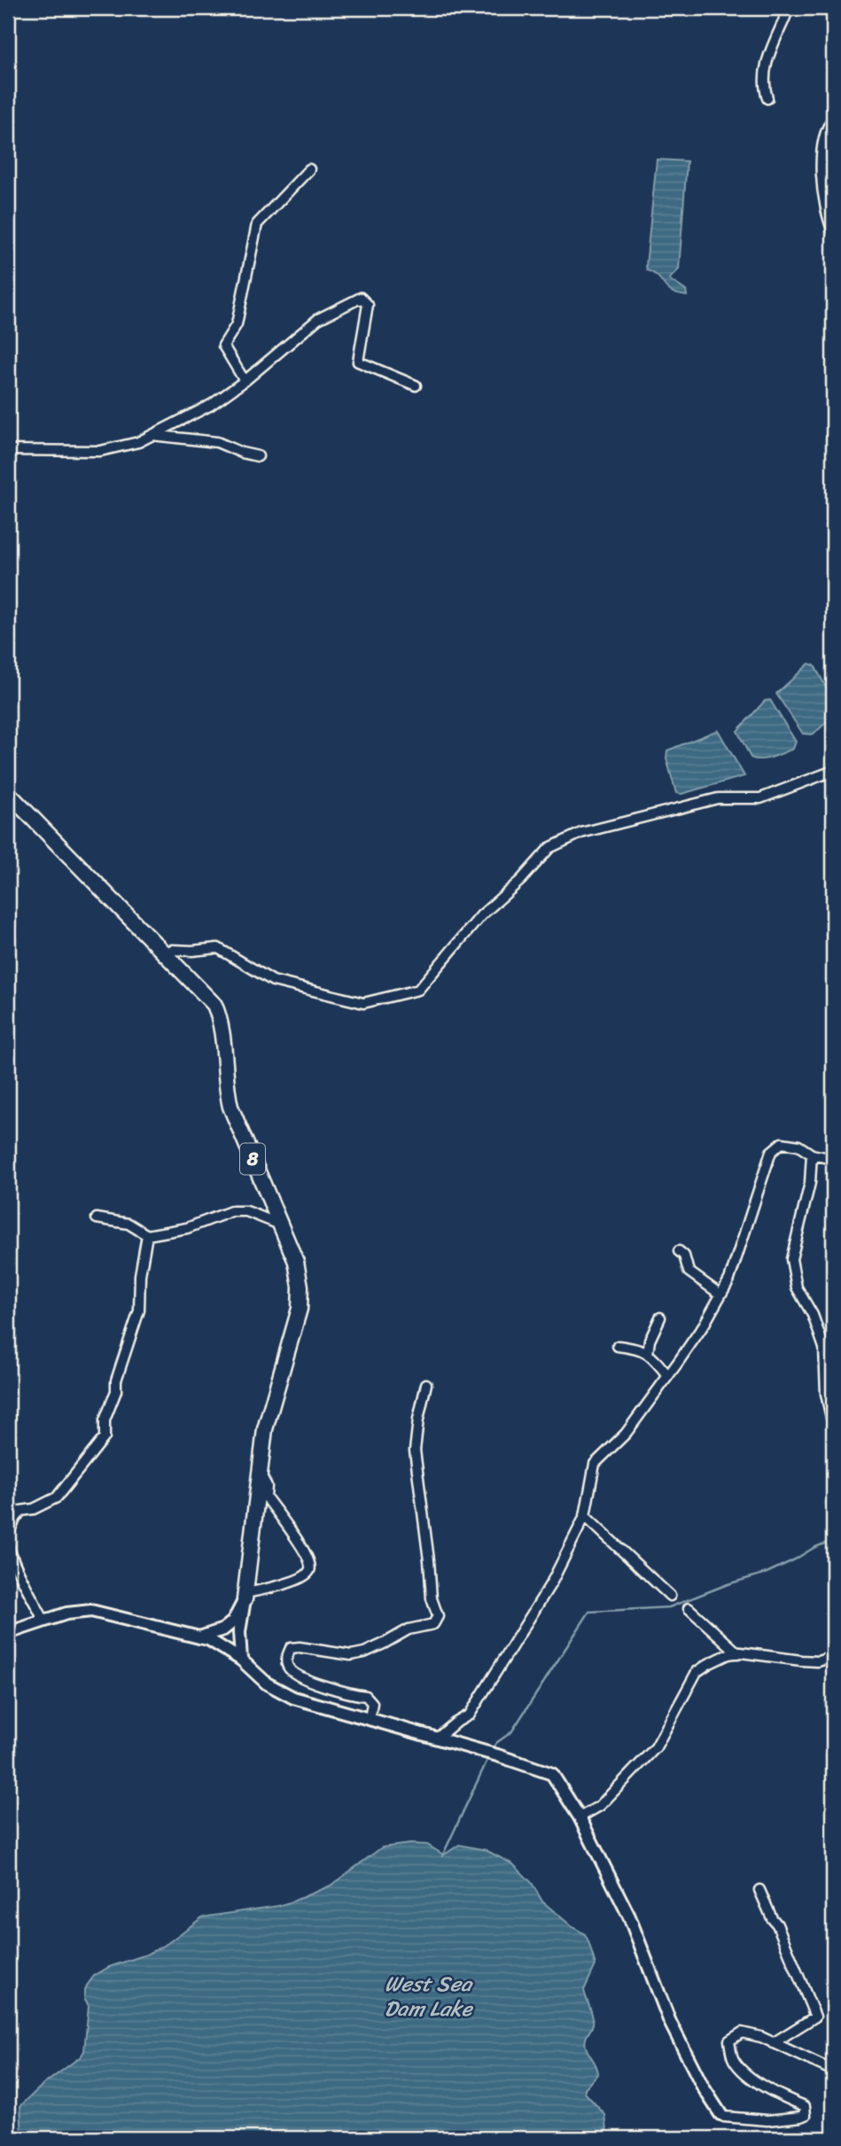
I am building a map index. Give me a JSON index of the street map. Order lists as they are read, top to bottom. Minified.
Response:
{"streets":{"main road":["8"]},"water":["West Sea Dam Lake"]}
